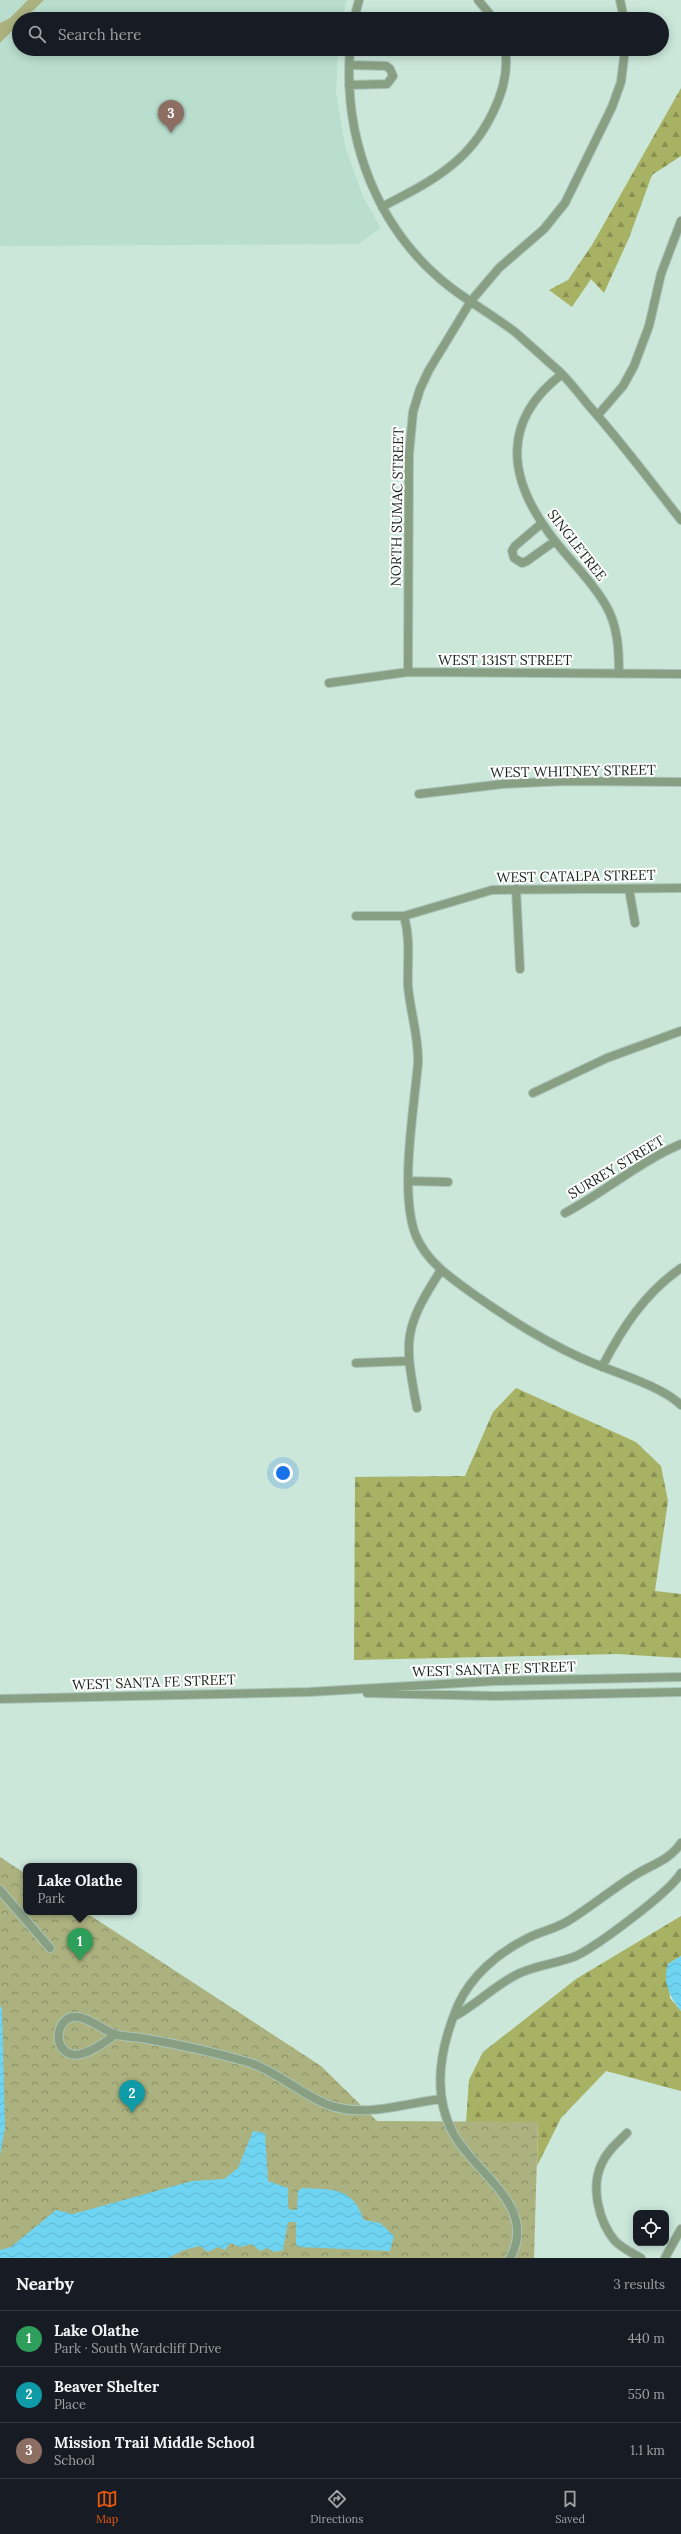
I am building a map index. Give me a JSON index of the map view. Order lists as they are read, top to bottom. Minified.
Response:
{"streets":{"street":["NORTH SUMAC STREET","SINGLETREE","WEST 131ST STREET","WEST WHITNEY STREET","WEST CATALPA STREET","SURREY STREET","WEST SANTA FE STREET"]},"crossings":[["NORTH SUMAC STREET","WEST 131ST STREET"],["SINGLETREE","WEST 131ST STREET"]],"page":{"search":"Search here","pins":["3","1","2"],"popup":["Lake Olathe","Park"],"heading":["Nearby","3 results"],"list":[{"mark":"1","name":"Lake Olathe","note":"Park · South Wardcliff Drive","value":"440 m"},{"mark":"2","name":"Beaver Shelter","note":"Place","value":"550 m"},{"mark":"3","name":"Mission Trail Middle School","note":"School","value":"1.1 km"}],"nav":["Map","Directions","Saved"]}}
